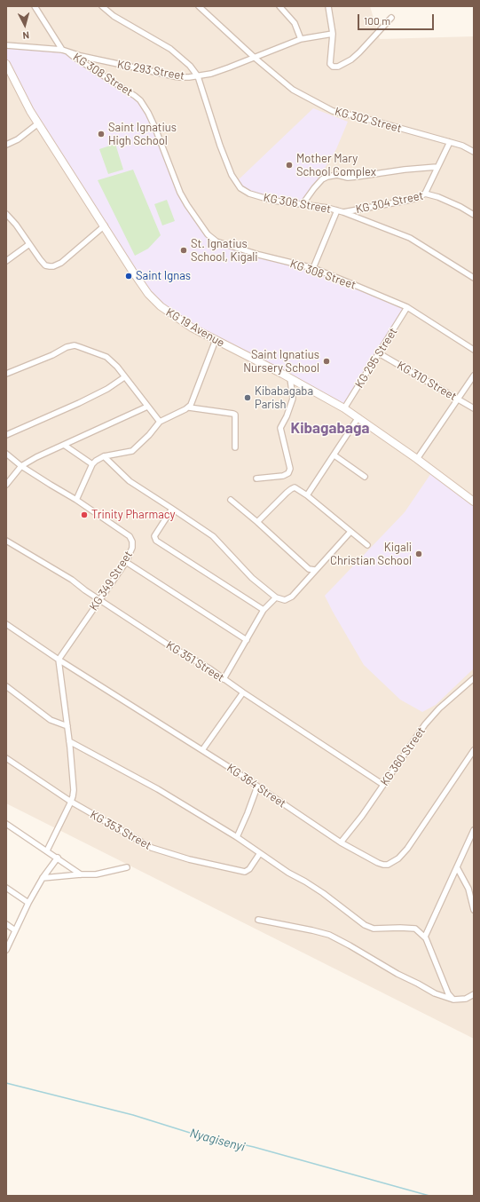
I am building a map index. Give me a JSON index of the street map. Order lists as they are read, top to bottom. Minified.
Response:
{"streets":{"main road":["KG 19 Avenue"],"street":["KG 293 Street","KG 308 Street","KG 302 Street","KG 304 Street","KG 306 Street","KG 295 Street","KG 310 Street","KG 349 Street","KG 351 Street","KG 360 Street","KG 364 Street","KG 353 Street"]},"crossings":[["KG 293 Street","KG 308 Street"],["KG 293 Street","KG 302 Street"],["KG 293 Street","KG 306 Street"],["KG 308 Street","KG 295 Street"],["KG 304 Street","KG 306 Street"],["KG 19 Avenue","KG 295 Street"],["KG 295 Street","KG 310 Street"],["KG 349 Street","KG 351 Street"],["KG 349 Street","KG 364 Street"],["KG 351 Street","KG 360 Street"],["KG 360 Street","KG 364 Street"]],"districts":["Kibagabaga"],"water":["Nyagisenyi"],"places":["Saint Ignatius High School","Mother Mary School Complex","St. Ignatius School, Kigali","Saint Ignas","Saint Ignatius Nursery School","Kibabagaba Parish","Trinity Pharmacy","Kigali Christian School"],"scale_bar":"100 m","north":"bottom"}
